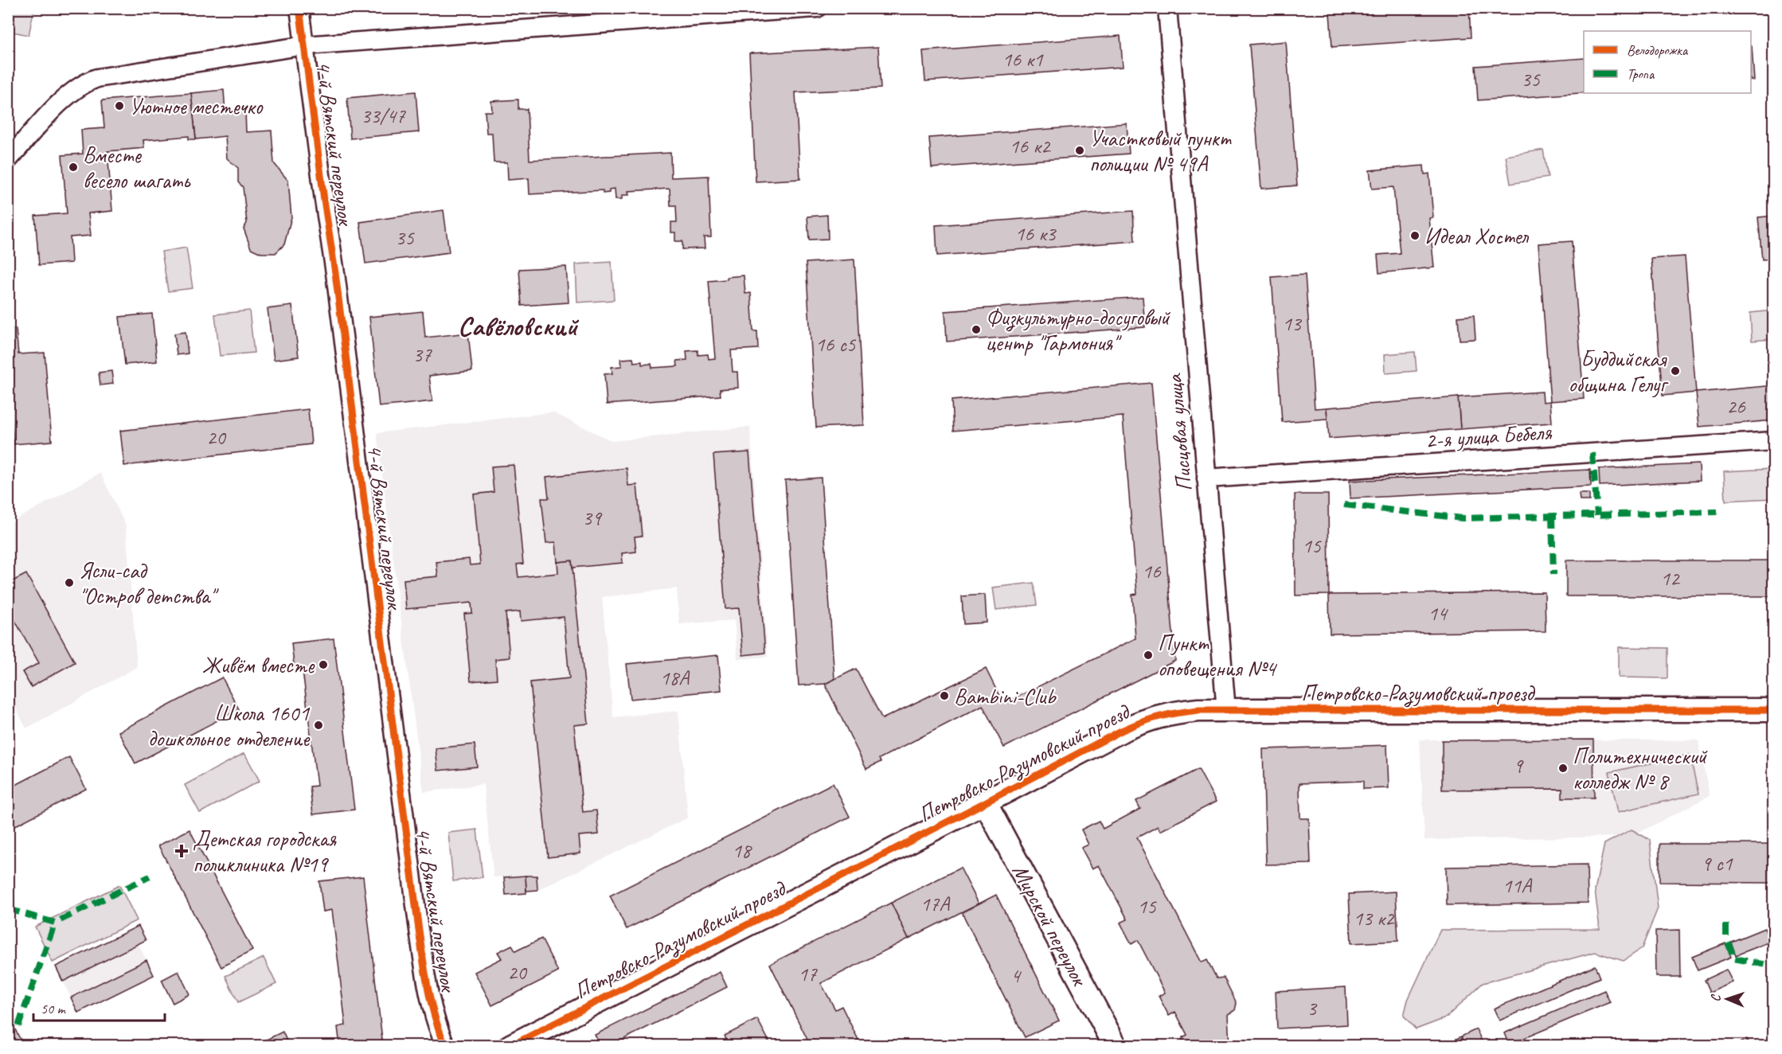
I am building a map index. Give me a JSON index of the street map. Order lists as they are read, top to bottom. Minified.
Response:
{"streets":{"street":["4-й Вятский переулок","Писцовая улица","2-я улица Бебеля","Петровско-Разумовский проезд","Мирской переулок"]},"crossings":[["Писцовая улица","2-я улица Бебеля"],["Писцовая улица","Петровско-Разумовский проезд"],["Петровско-Разумовский проезд","Мирской переулок"]],"districts":["Савёловский"],"places":{"other":["Уютное местечко","Участковый пункт полиции № 49А","Вместе весело шагать","Идеал Хостел","Физкультурно-досуговый центр \"Гармония\"","Буддийская община Гелуг","Ясли-сад \"Остров детства\"","Пункт оповещения №4","Живём вместе","Bambini-Club","Школа 1601 дошкольное отделение","Политехнический колледж № 8"],"health":["Детская городская поликлиника №19"]},"house_numbers":["16 к1","35","33/47","16 к2","16 к3","35","13","16 с5","37","26","20","39","15","16","12","14","18А","9","18","9 с1","11А","17А","15","13 к2","20","17","4","3"],"legend":["Велодорожка","Тропа"],"scale_bar":"50 m","north":"left"}
